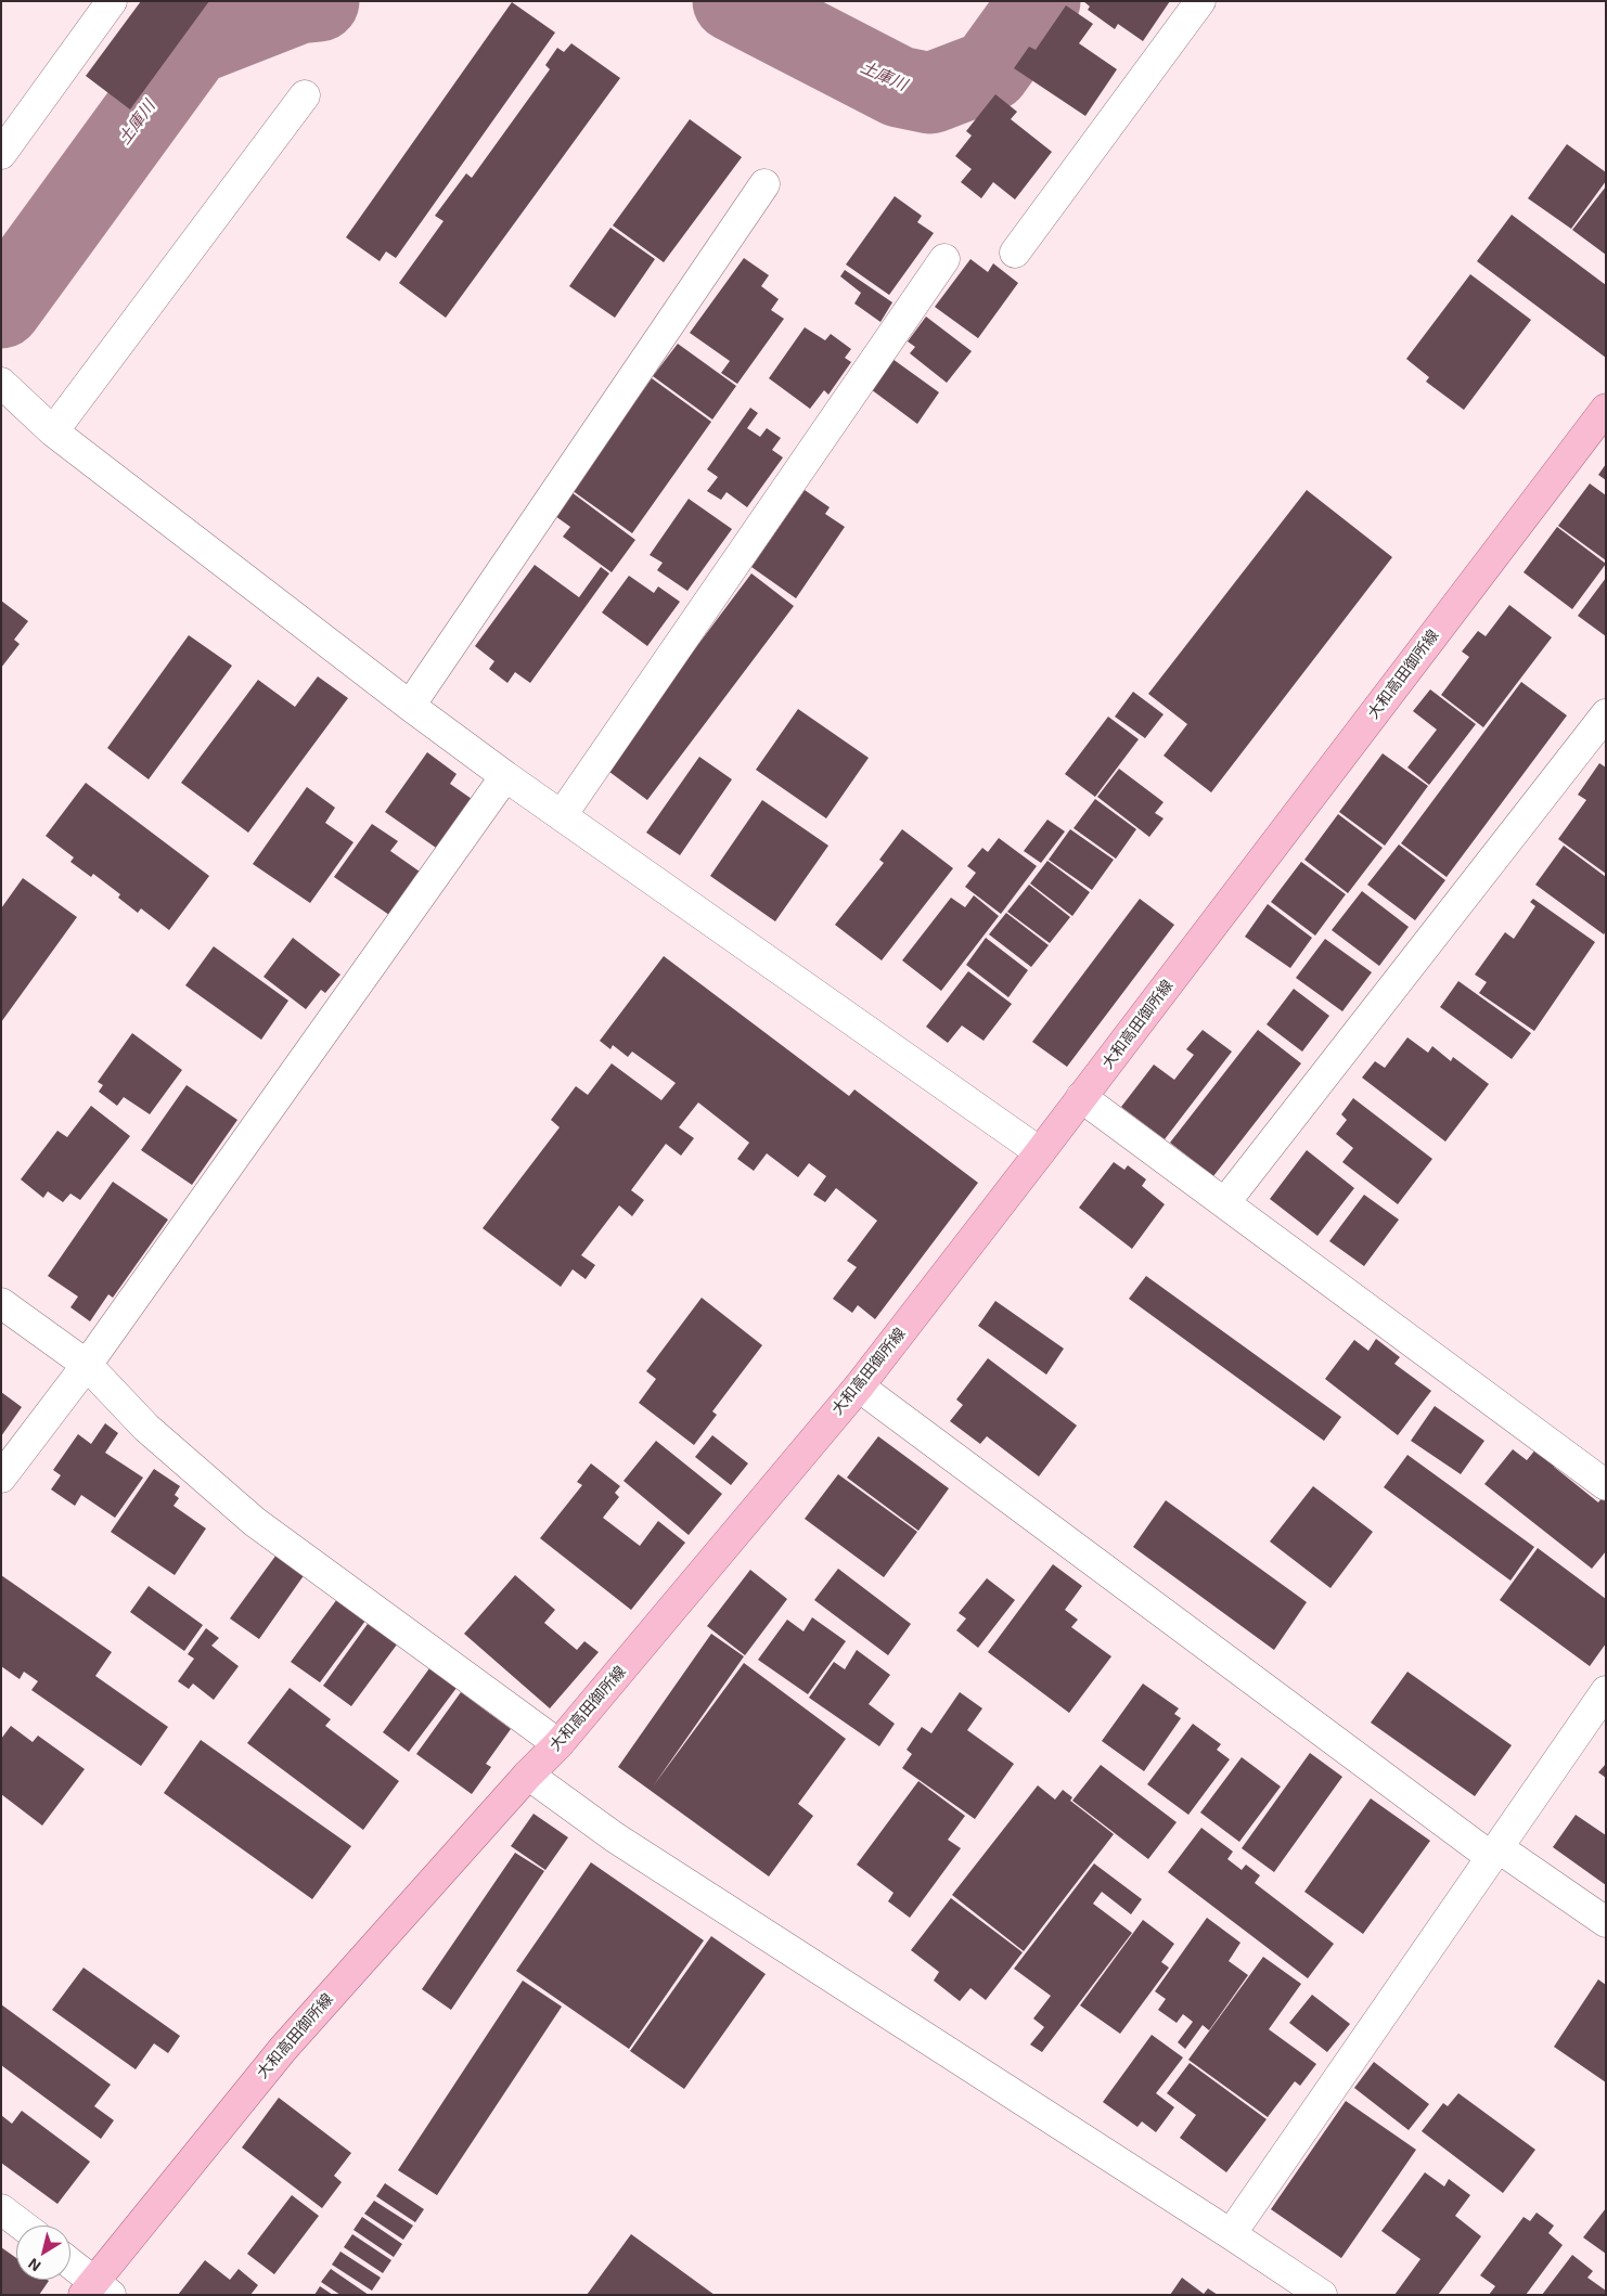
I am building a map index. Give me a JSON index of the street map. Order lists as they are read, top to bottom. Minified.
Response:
{"streets":{"main road":["大和高田御所線"]},"water":["土庫川"],"north":"bottom left"}
